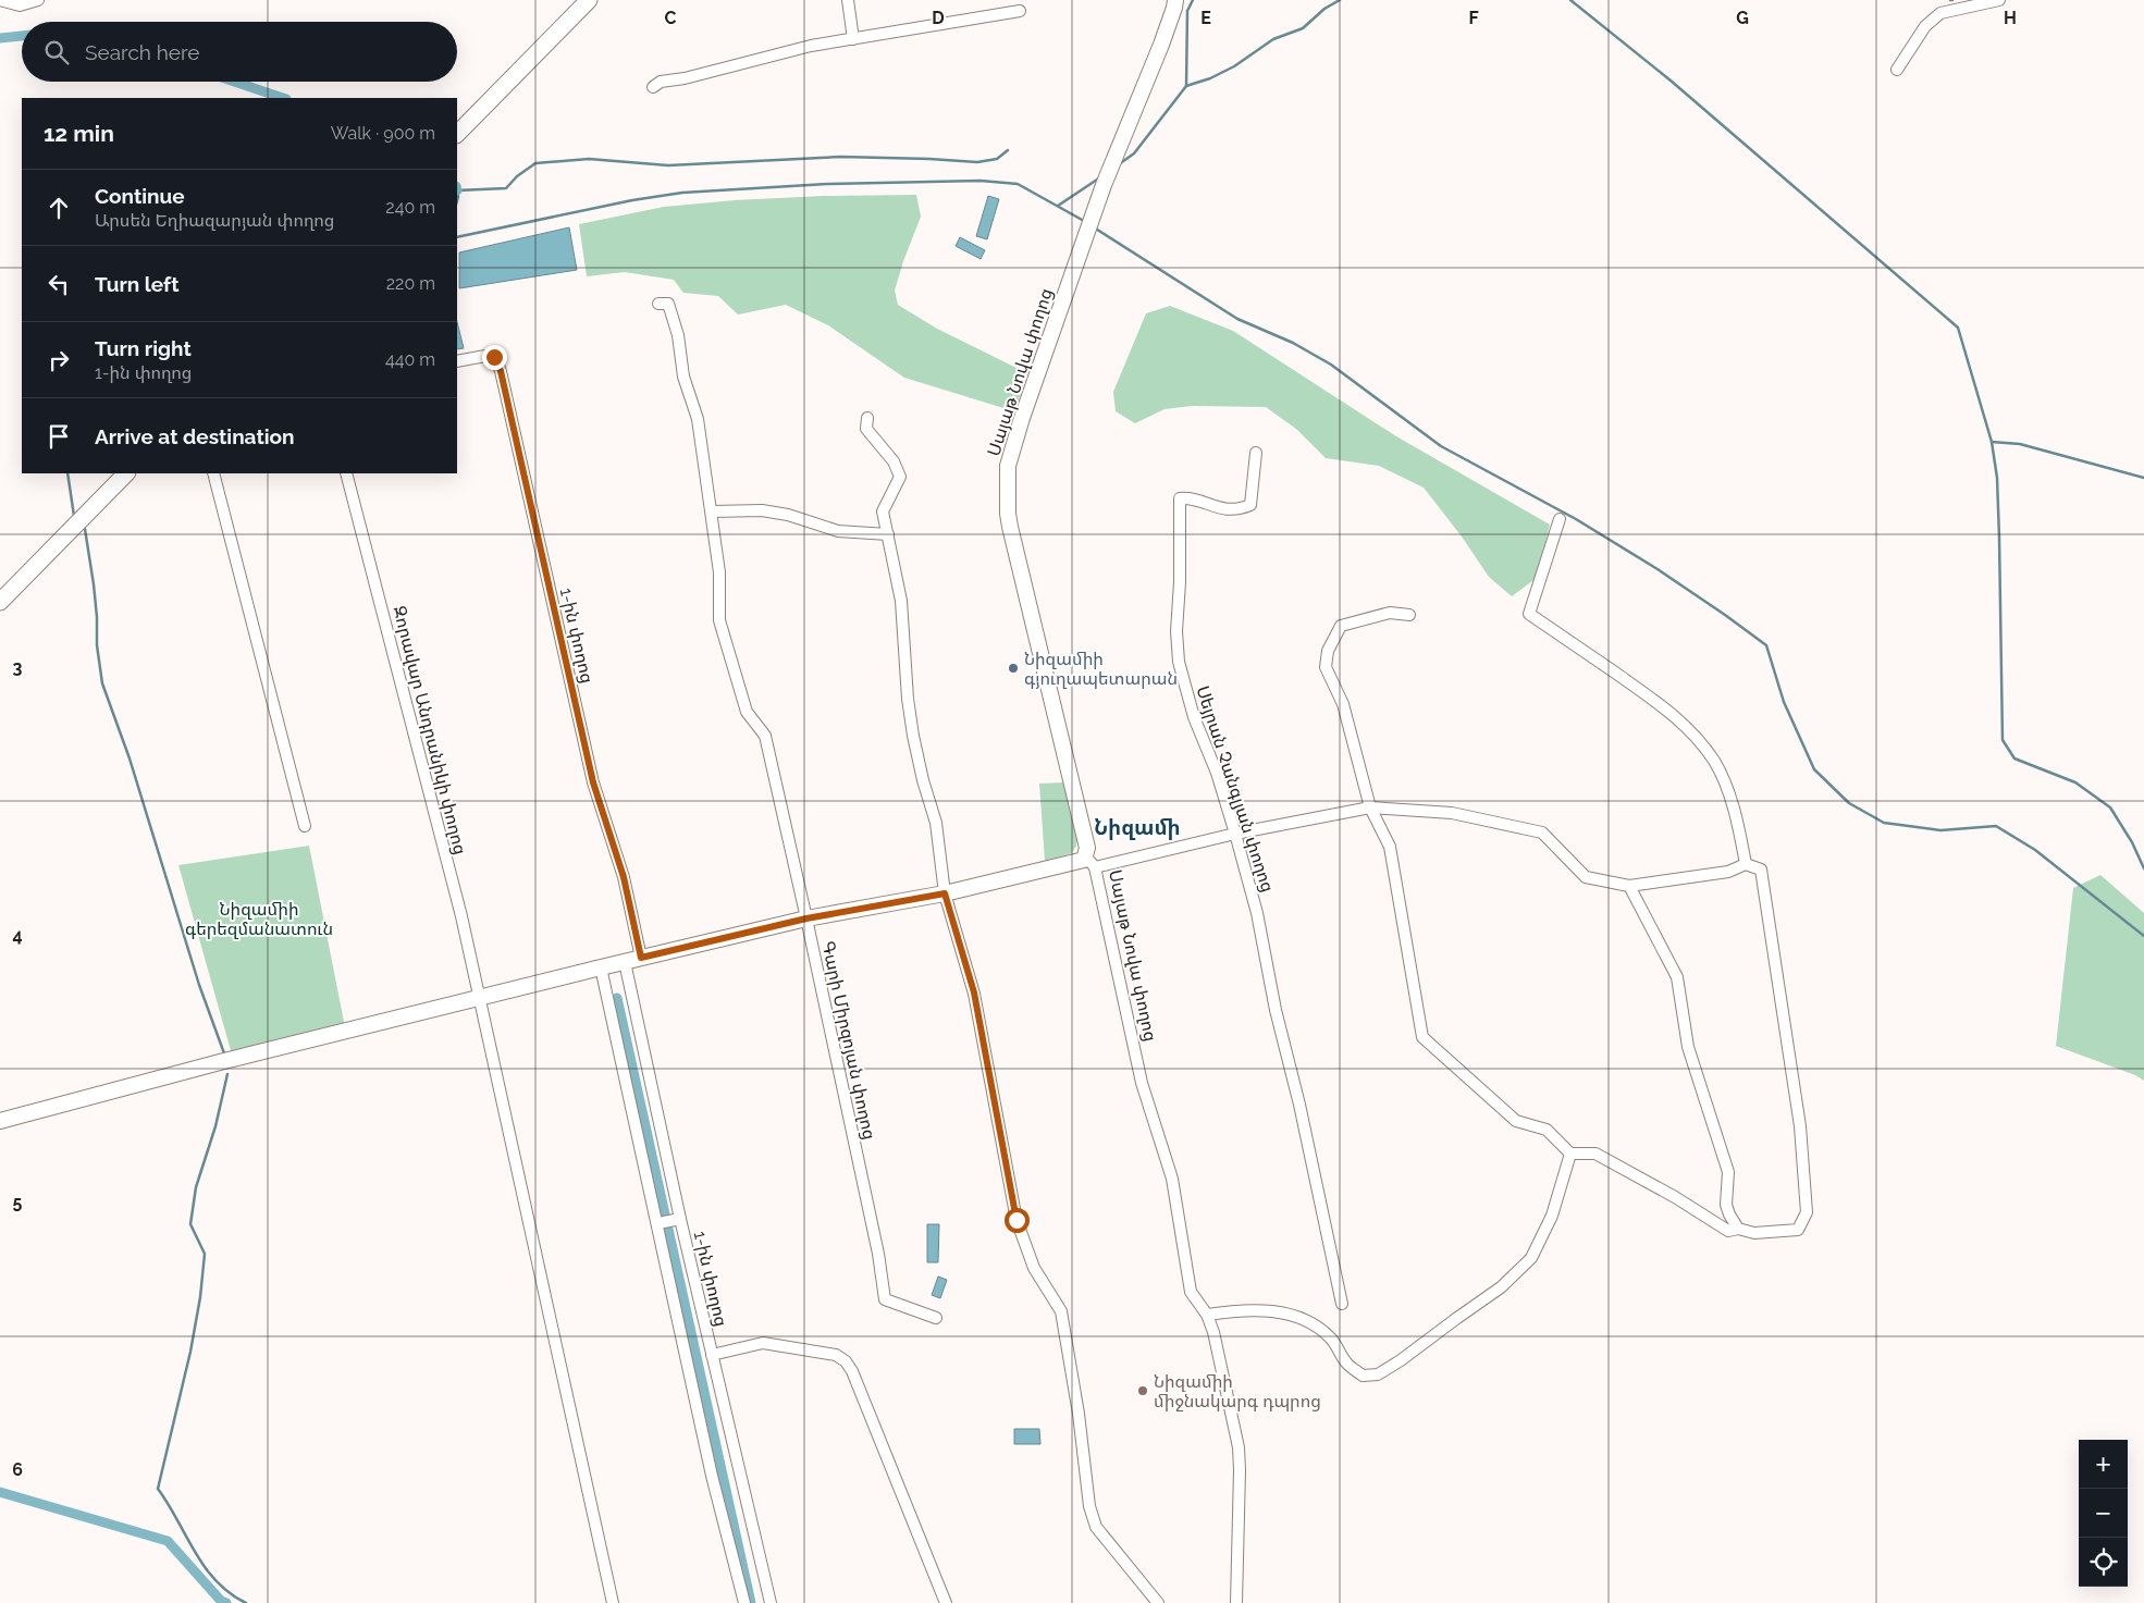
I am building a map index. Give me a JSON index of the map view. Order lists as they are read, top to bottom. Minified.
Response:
{"streets":{"main road":["Սայաթ Նովա փողոց"],"street":["1-ին փողոց","Զորավար Անդրանիկի փողոց","Սեյրան Չանգլյան փողոց","Գարի Միրզոյան փողոց"]},"districts":["Նիզամի"],"parks":["Նիզամիի գերեզմանատուն"],"places":["Նիզամիի գյուղապետարան","Նիզամիի միջնակարգ դպրոց"],"page":{"search":"Search here","heading":["12 min","Walk · 900 m"],"list":[["Continue","Արսեն Եղիազարյան փողոց","240 m"],["Turn left","220 m"],["Turn right","1-ին փողոց","440 m"],"Arrive at destination"],"map_buttons":["+","−"]},"grid":{"columns":["C","D","E","F","G","H"],"rows":["3","4","5","6"]}}
